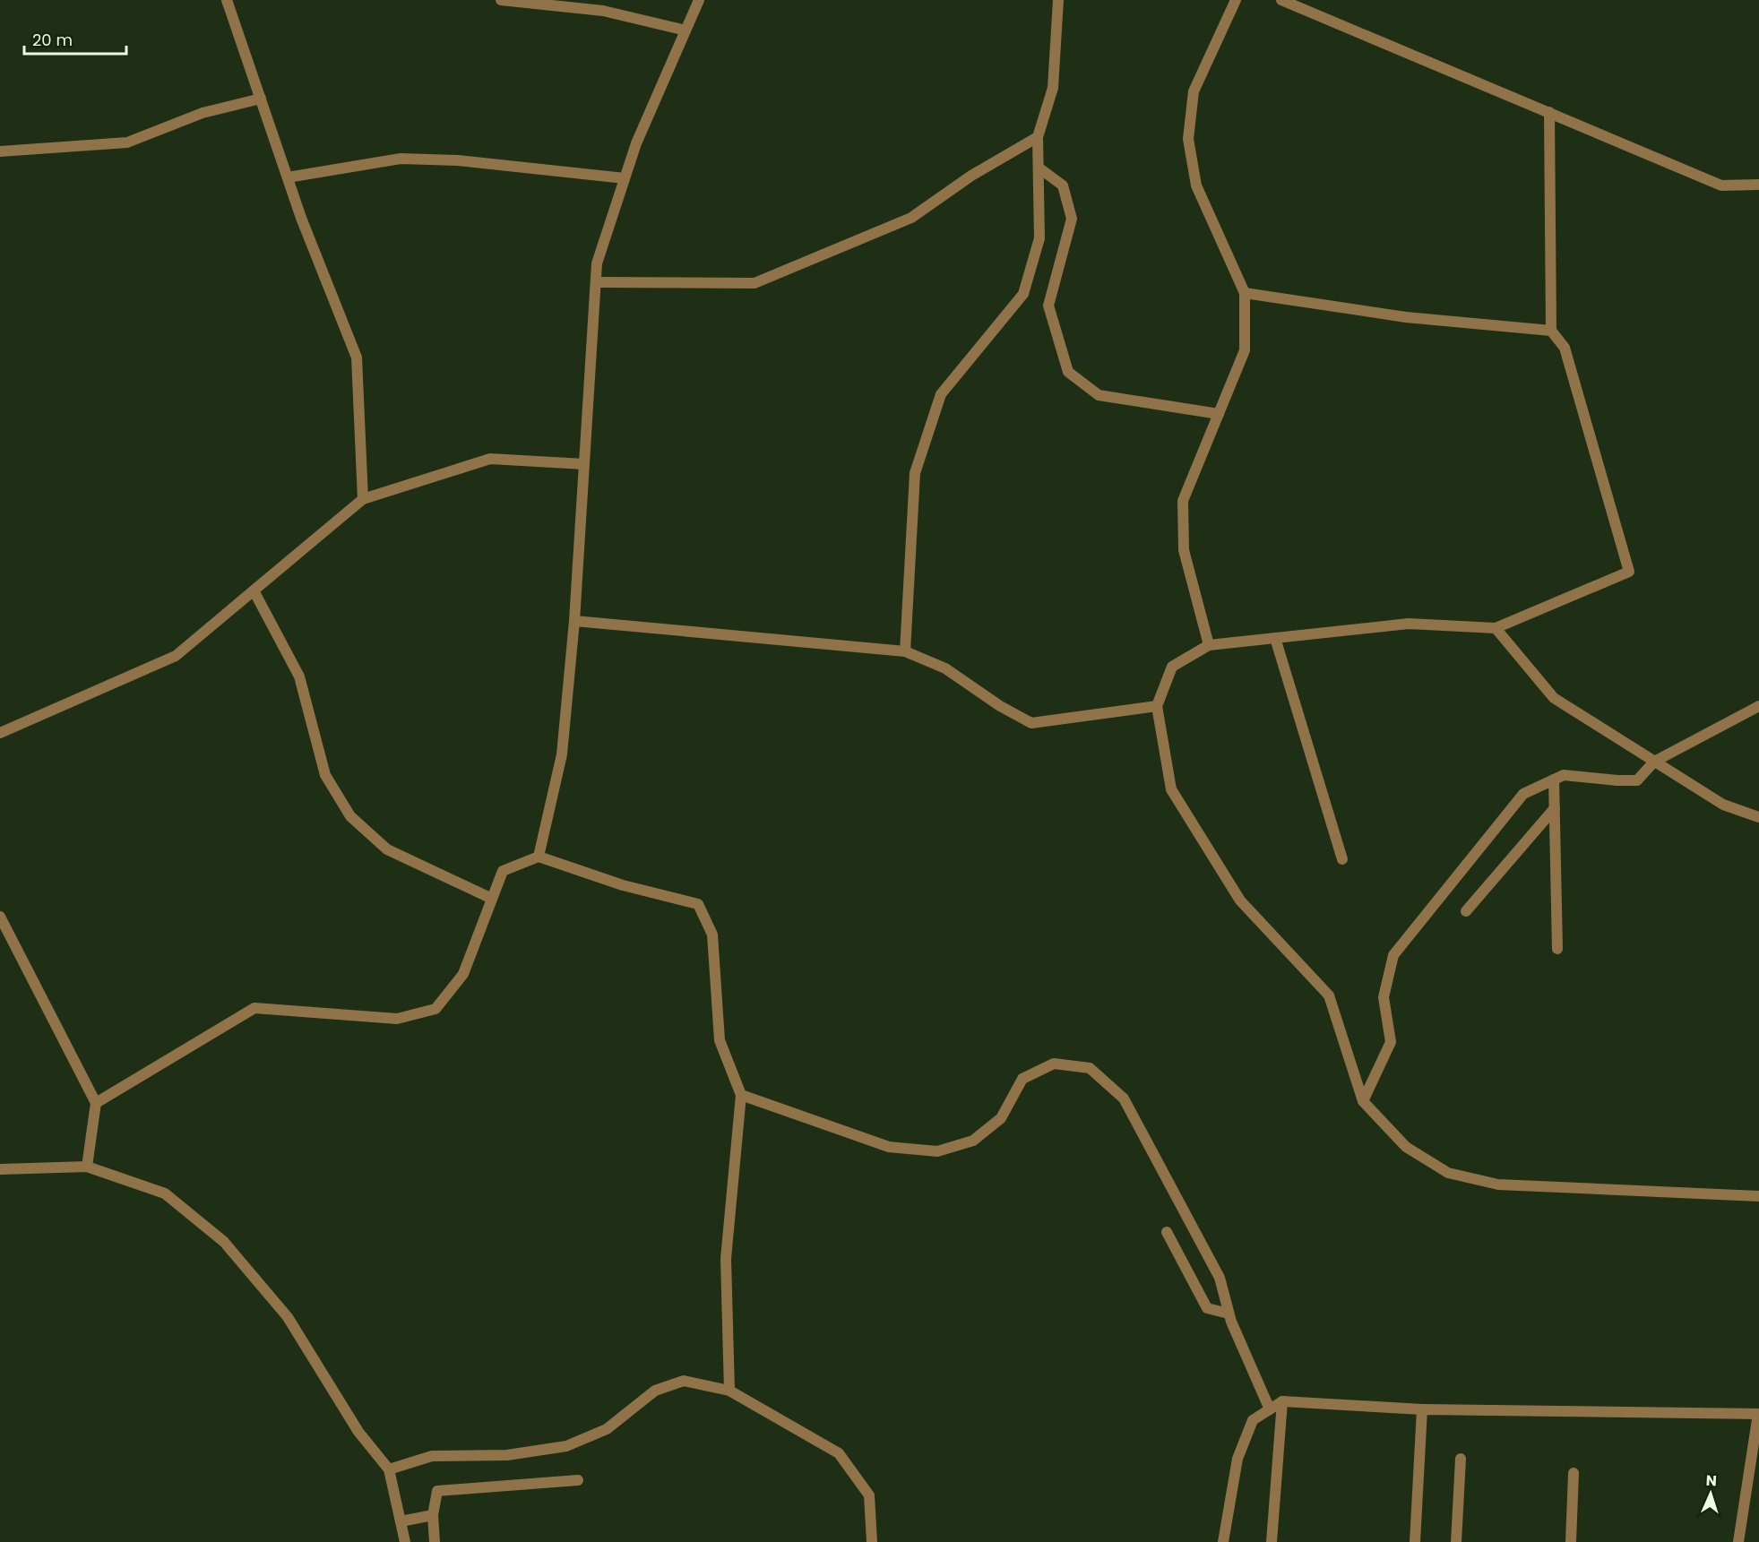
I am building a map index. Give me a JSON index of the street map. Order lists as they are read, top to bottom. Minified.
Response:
{"scale_bar":"20 m","north":"top"}
